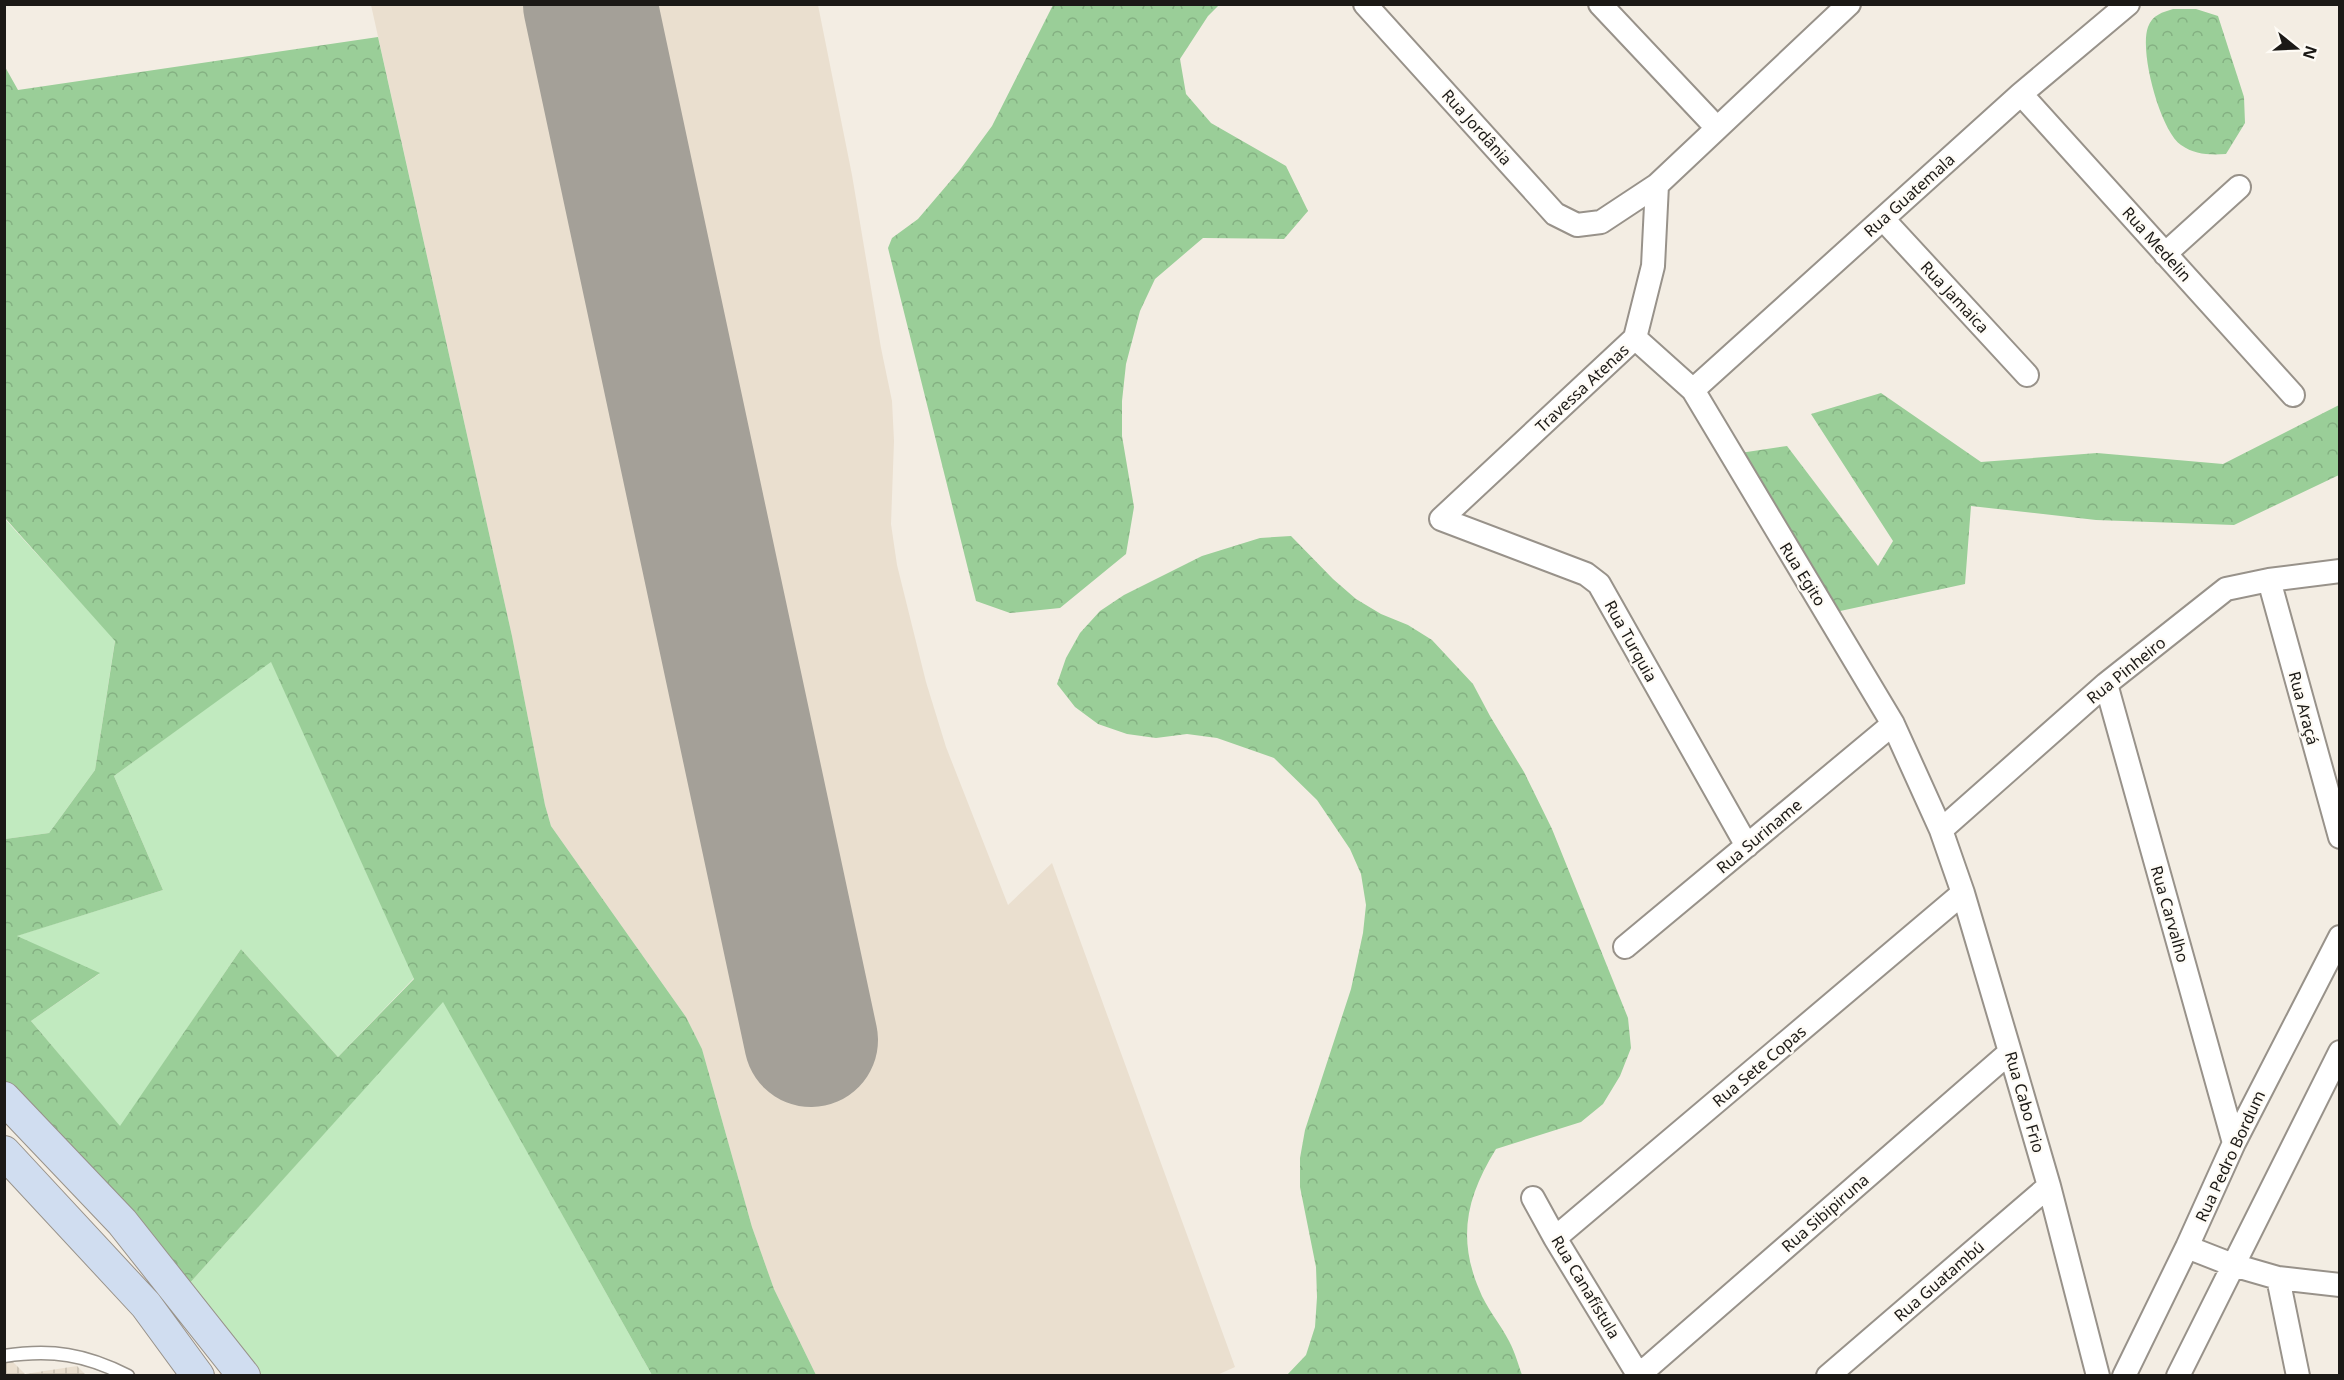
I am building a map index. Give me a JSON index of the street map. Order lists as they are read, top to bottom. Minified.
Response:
{"streets":{"street":["Rua Jordânia","Rua Guatemala","Rua Medelin","Rua Jamaica","Travessa Atenas","Rua Egito","Rua Turquia","Rua Pinheiro","Rua Araçá","Rua Suriname","Rua Carvalho","Rua Sete Copas","Rua Cabo Frio","Rua Pedro Bordum","Rua Sibipiruna","Rua Guatambú","Rua Canafístula"]},"crossings":[["Rua Jordânia","Travessa Atenas"],["Rua Guatemala","Rua Medelin"],["Rua Guatemala","Rua Jamaica"],["Rua Guatemala","Rua Egito"],["Travessa Atenas","Rua Egito"],["Travessa Atenas","Rua Turquia"],["Rua Egito","Rua Pinheiro"],["Rua Egito","Rua Suriname"],["Rua Egito","Rua Cabo Frio"],["Rua Turquia","Rua Suriname"],["Rua Pinheiro","Rua Araçá"],["Rua Pinheiro","Rua Carvalho"],["Rua Pinheiro","Rua Cabo Frio"],["Rua Carvalho","Rua Pedro Bordum"],["Rua Sete Copas","Rua Cabo Frio"],["Rua Sete Copas","Rua Canafístula"],["Rua Cabo Frio","Rua Sibipiruna"],["Rua Cabo Frio","Rua Guatambú"],["Rua Sibipiruna","Rua Canafístula"]],"north":"right"}
